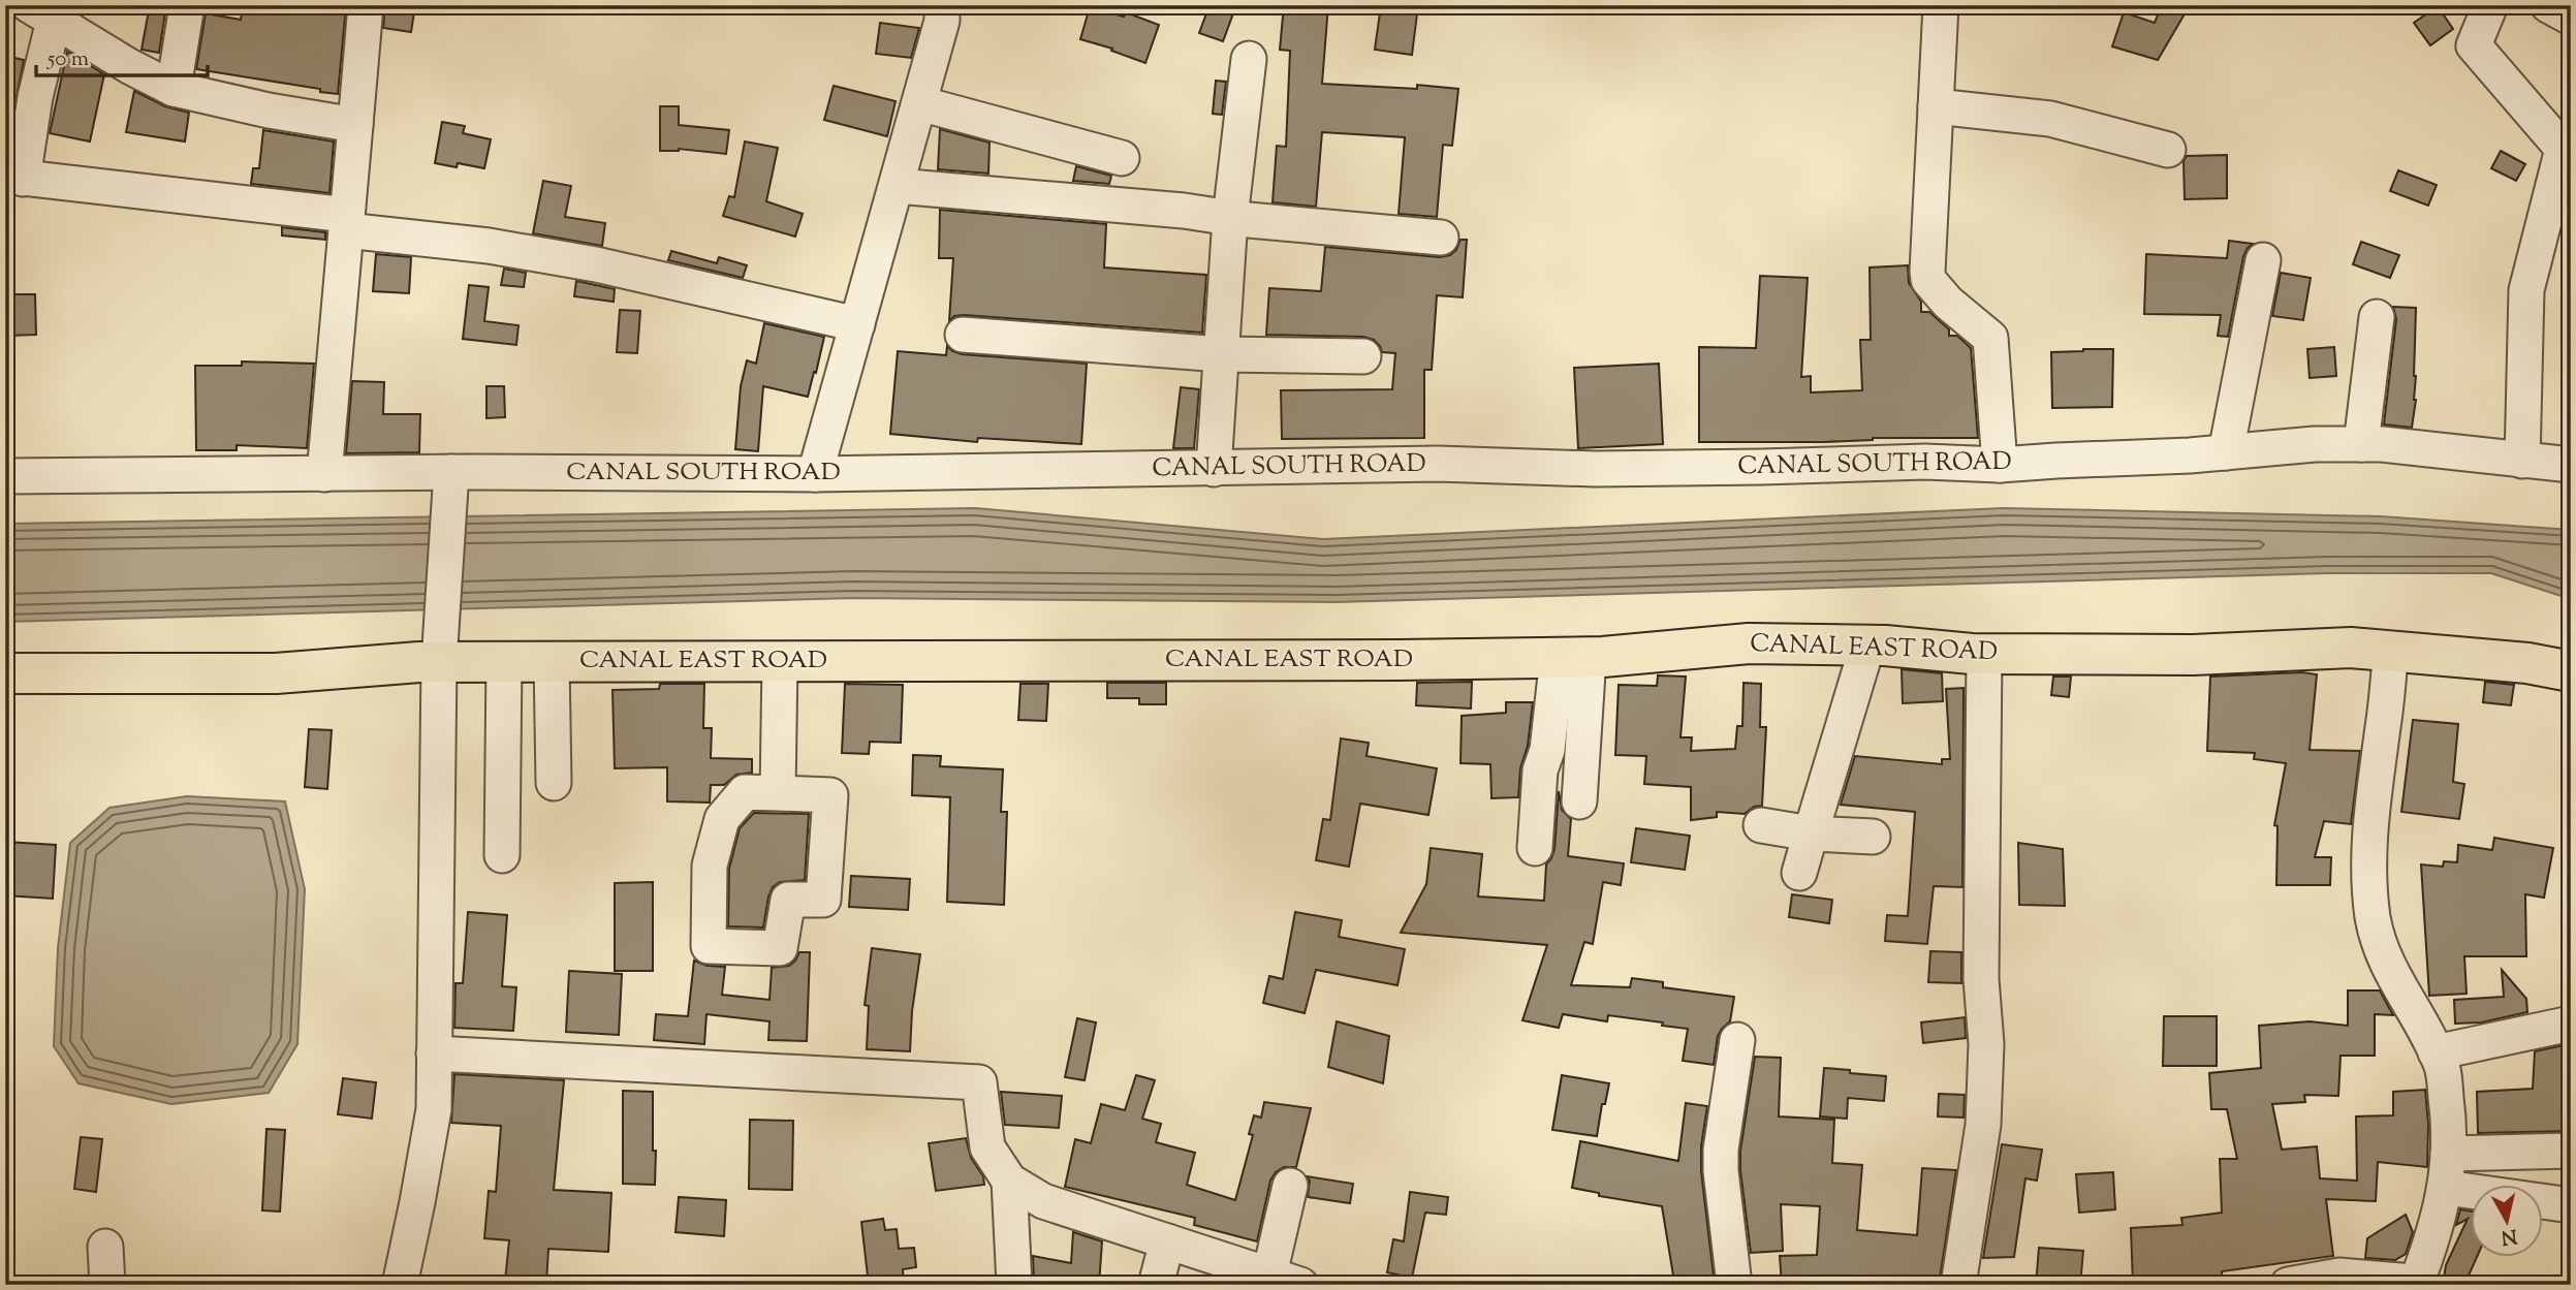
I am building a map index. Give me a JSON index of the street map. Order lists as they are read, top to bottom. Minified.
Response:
{"streets":{"main road":["CANAL EAST ROAD"],"street":["CANAL SOUTH ROAD"]},"scale_bar":"50 m","north":"bottom"}
